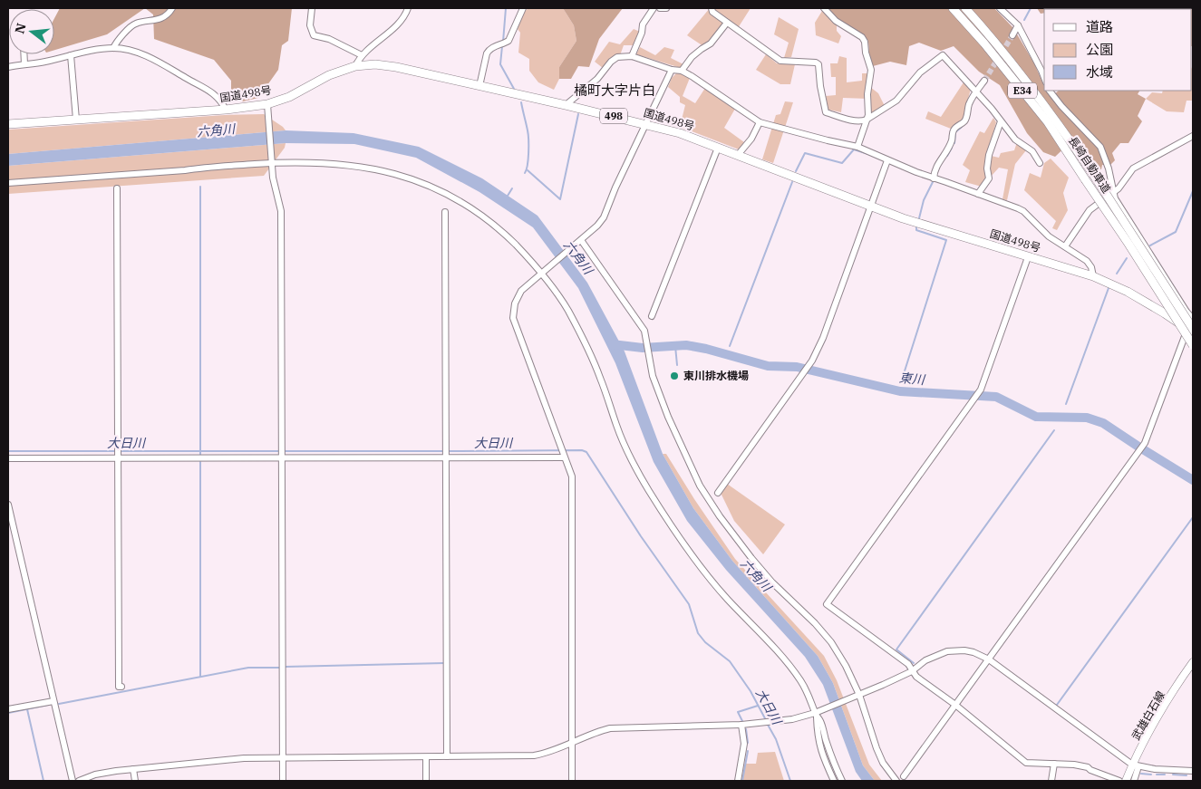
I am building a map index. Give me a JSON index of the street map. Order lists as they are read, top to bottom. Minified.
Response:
{"streets":{"highway":["E34","国道498号","498","長崎自動車道"],"main road":["武雄白石線"]},"crossings":[["国道498号","長崎自動車道"]],"districts":["橘町大字片白"],"water":["六角川","東川","大日川"],"places":["東川排水機場"],"legend":["道路","公園","水域"],"north":"left"}
